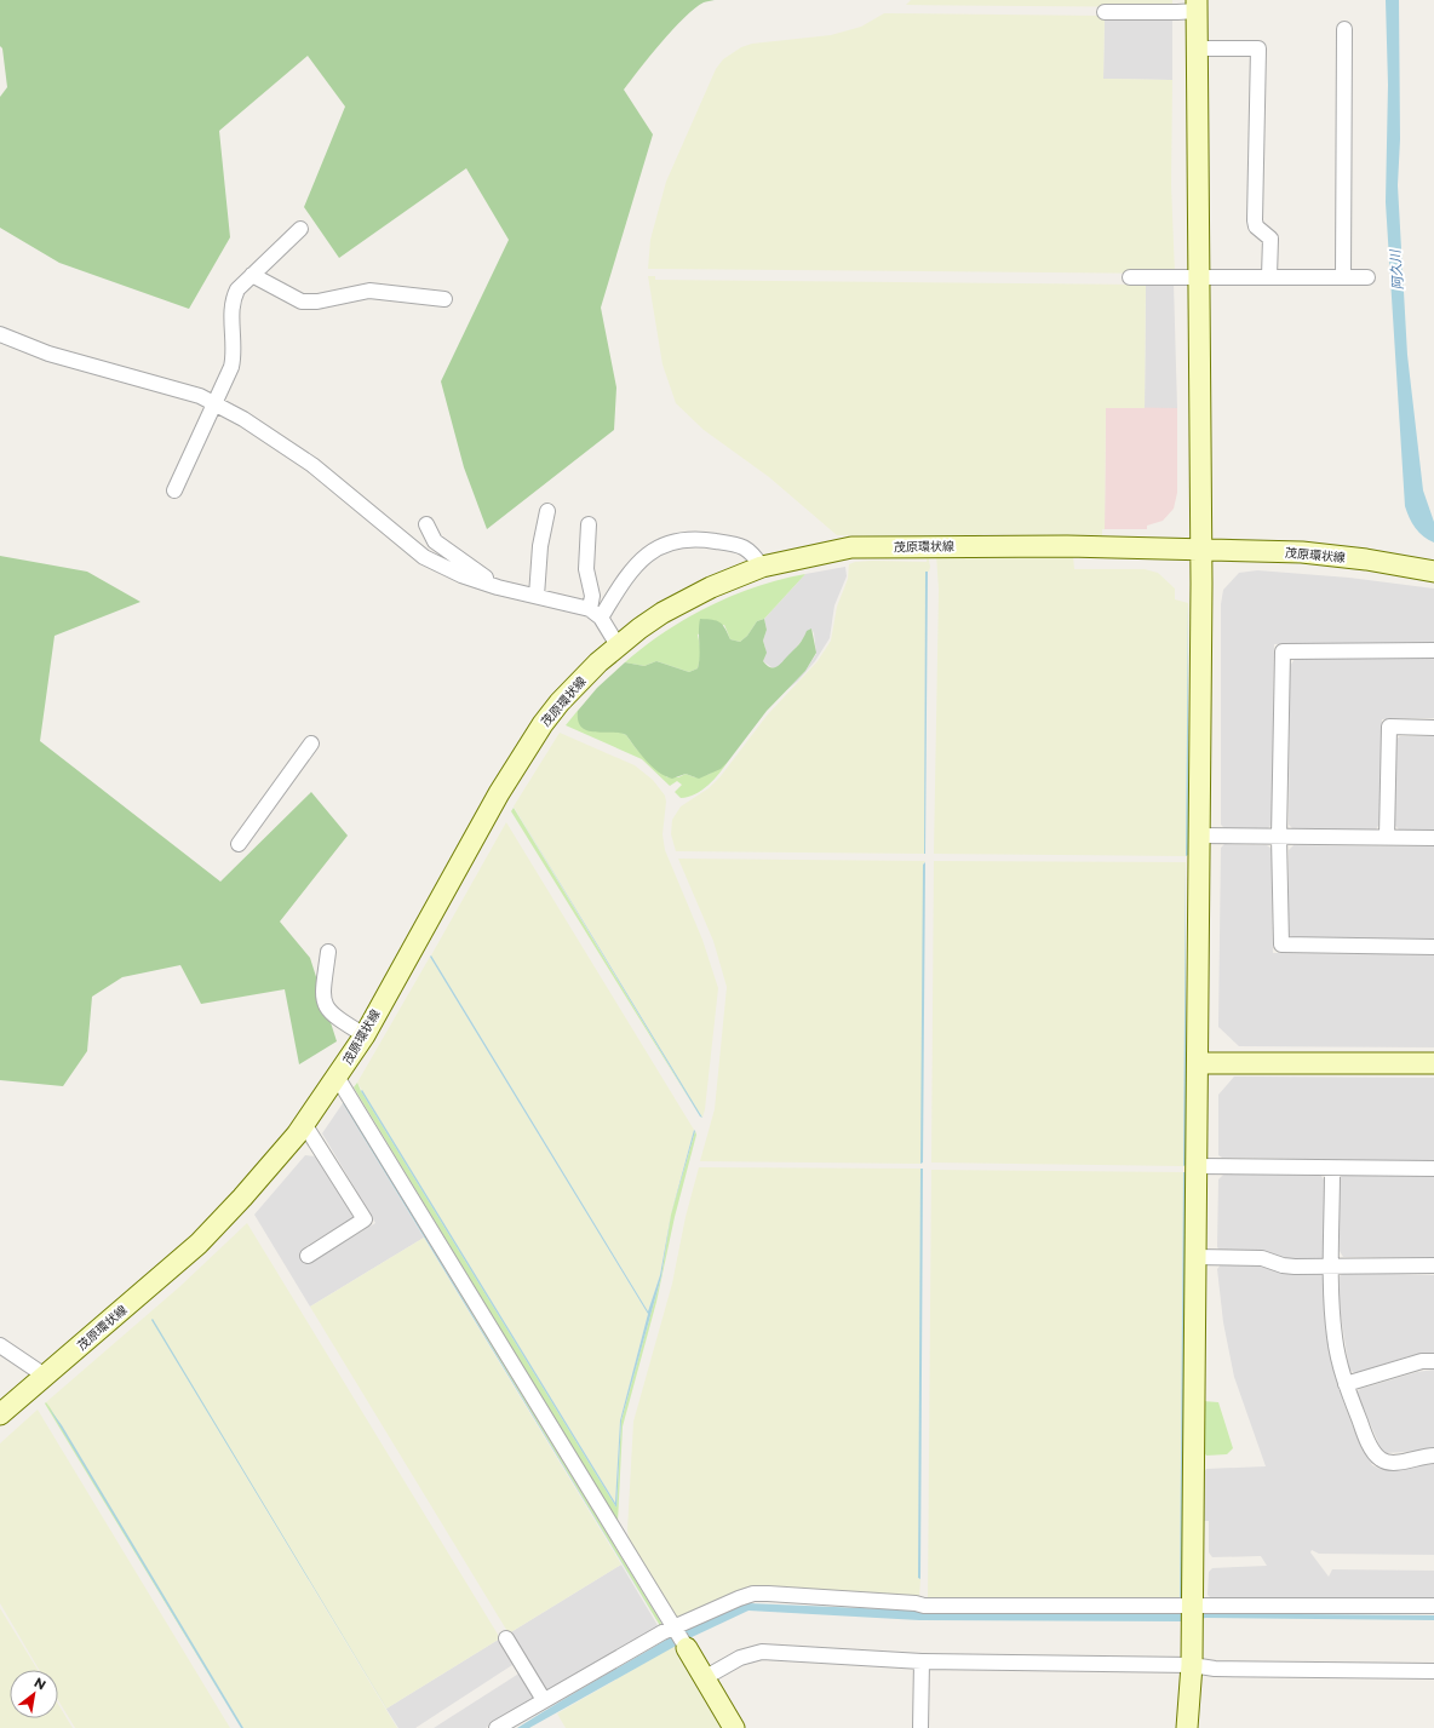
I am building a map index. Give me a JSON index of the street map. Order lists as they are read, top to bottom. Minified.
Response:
{"streets":{"street":["茂原環状線"]},"water":["阿久川"],"north":"top right"}
